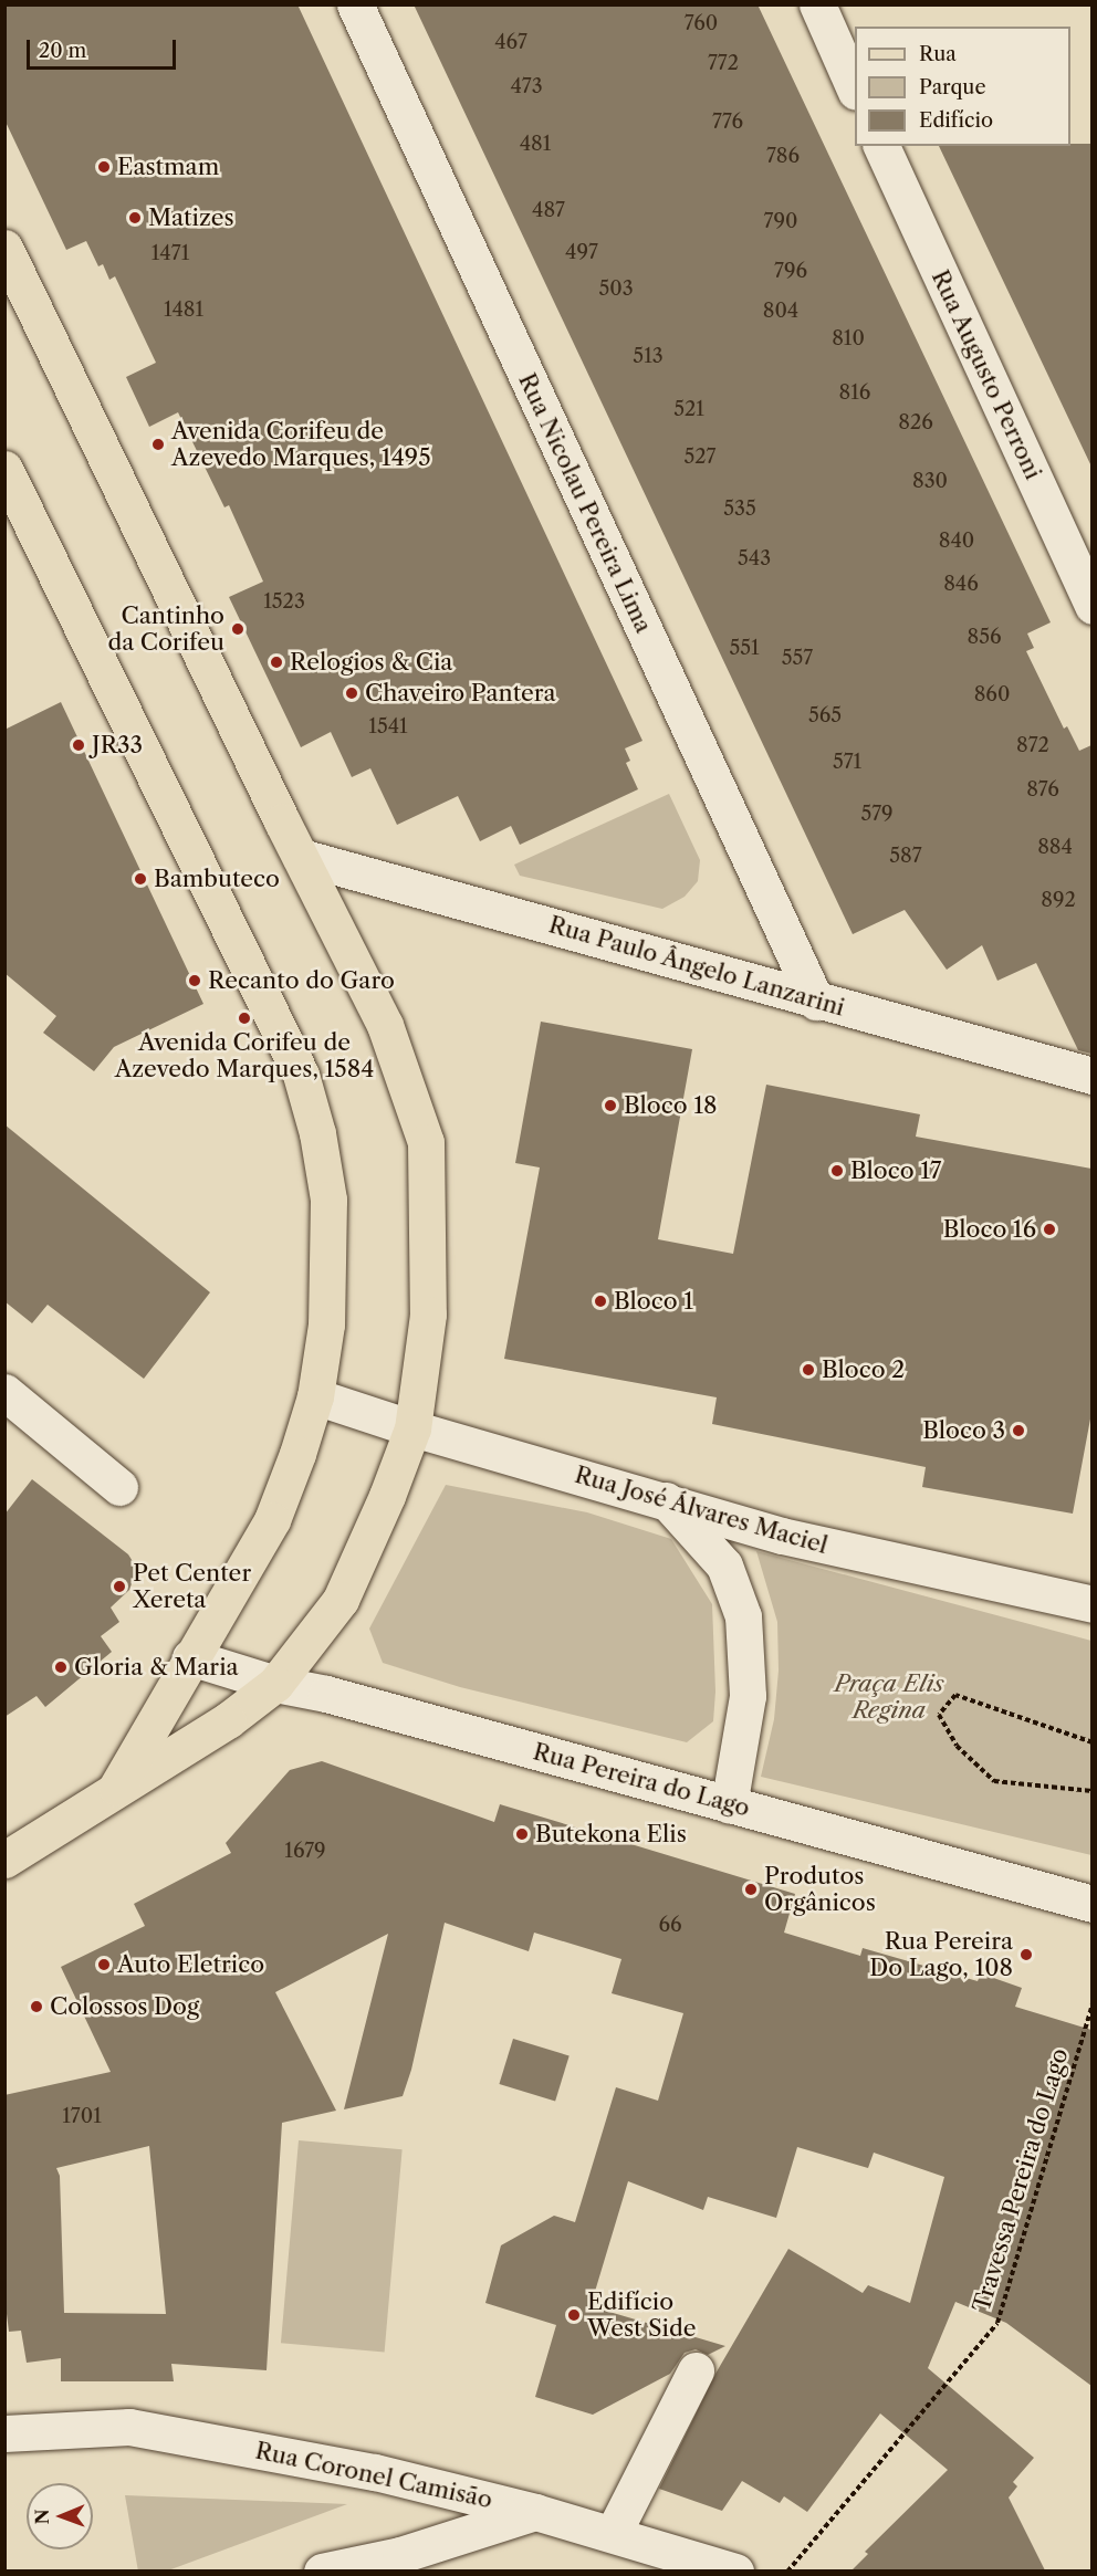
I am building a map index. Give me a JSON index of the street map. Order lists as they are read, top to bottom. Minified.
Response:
{"streets":{"street":["Rua Augusto Perroni","Rua Nicolau Pereira Lima","Rua Paulo Ângelo Lanzarini","Rua José Álvares Maciel","Rua Pereira do Lago","Rua Coronel Camisão"],"path":["Travessa Pereira do Lago"]},"crossings":[["Rua Nicolau Pereira Lima","Rua Paulo Ângelo Lanzarini"]],"parks":["Praça Elis Regina"],"places":["Eastmam","Matizes","Avenida Corifeu de Azevedo Marques, 1495","Cantinho da Corifeu","Relogios & Cia","Chaveiro Pantera","JR33","Bambuteco","Recanto do Garo","Avenida Corifeu de Azevedo Marques, 1584","Bloco 18","Bloco 17","Bloco 16","Bloco 1","Bloco 2","Bloco 3","Pet Center Xereta","Gloria & Maria","Butekona Elis","Produtos Orgânicos","Rua Pereira Do Lago, 108","Auto Eletrico","Colossos Dog","Edifício West Side"],"house_numbers":["760","467","772","473","776","481","786","487","790","497","1471","796","503","1481","804","810","513","816","521","826","527","830","535","840","543","846","1523","856","551","557","860","565","1541","872","571","876","579","884","587","892","1679","66","1701"],"legend":["Rua","Parque","Edifício"],"scale_bar":"20 m","north":"left"}
